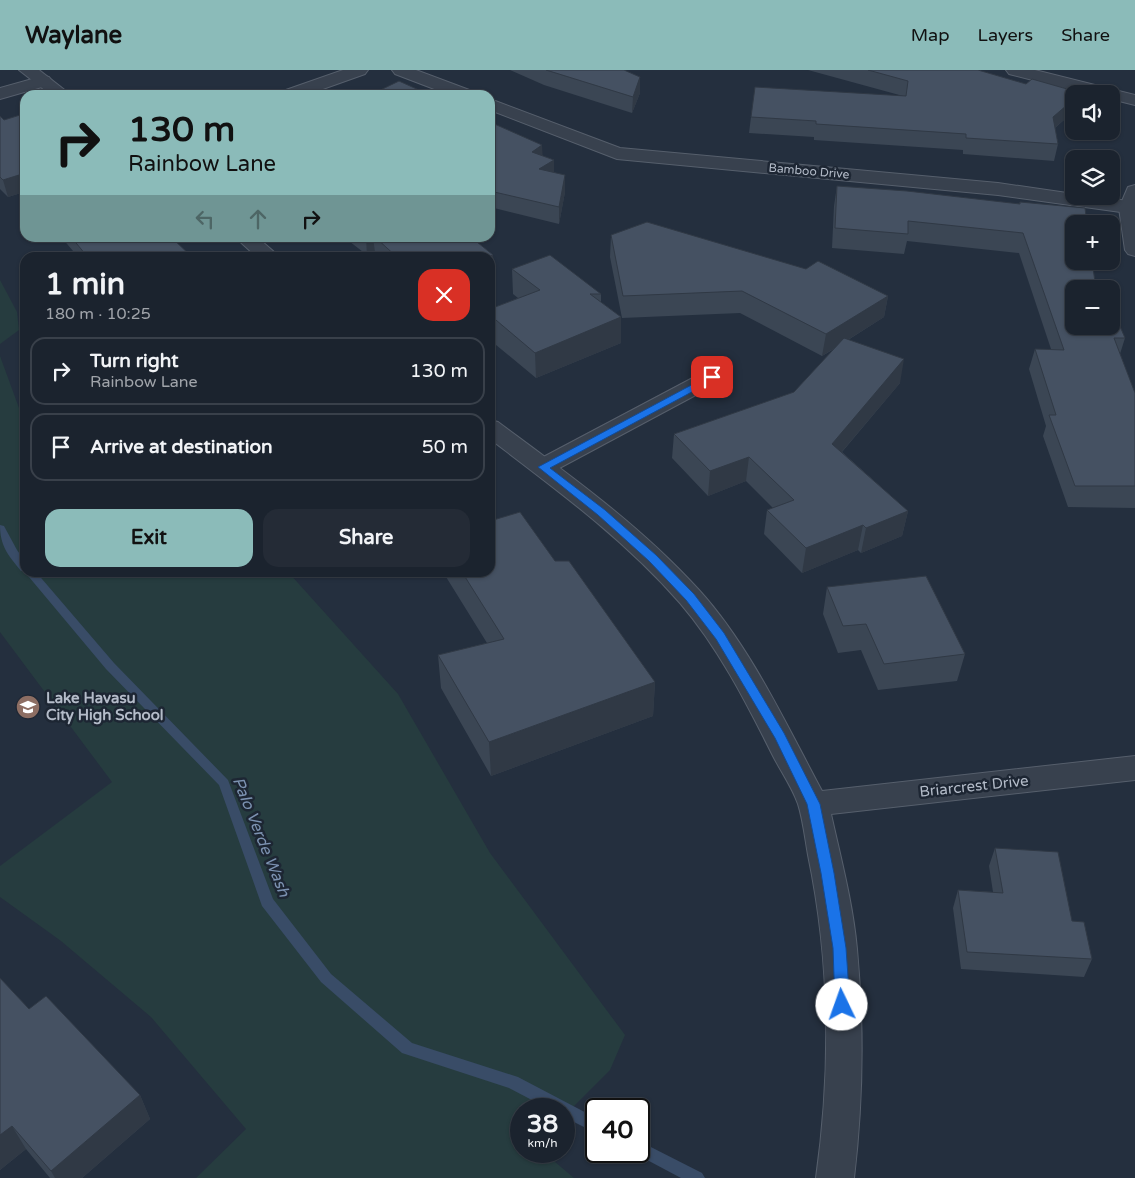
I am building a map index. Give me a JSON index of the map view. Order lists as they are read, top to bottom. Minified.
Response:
{"streets":{"street":["Bamboo Drive","Briarcrest Drive"]},"water":["Palo Verde Wash"],"places":{"school or university":["Lake Havasu City High School"]},"page":{"header":"Waylane","nav":["Map","Layers","Share"],"map_buttons":["+","−"],"turn":["130 m","Rainbow Lane"],"heading":["1 min","180 m · 10:25"],"list":[{"name":"Turn right","note":"Rainbow Lane","value":"130 m"},{"name":"Arrive at destination","value":"50 m"}],"buttons":["Exit","Share"],"speed":"38 km/h","limit":"40"}}
